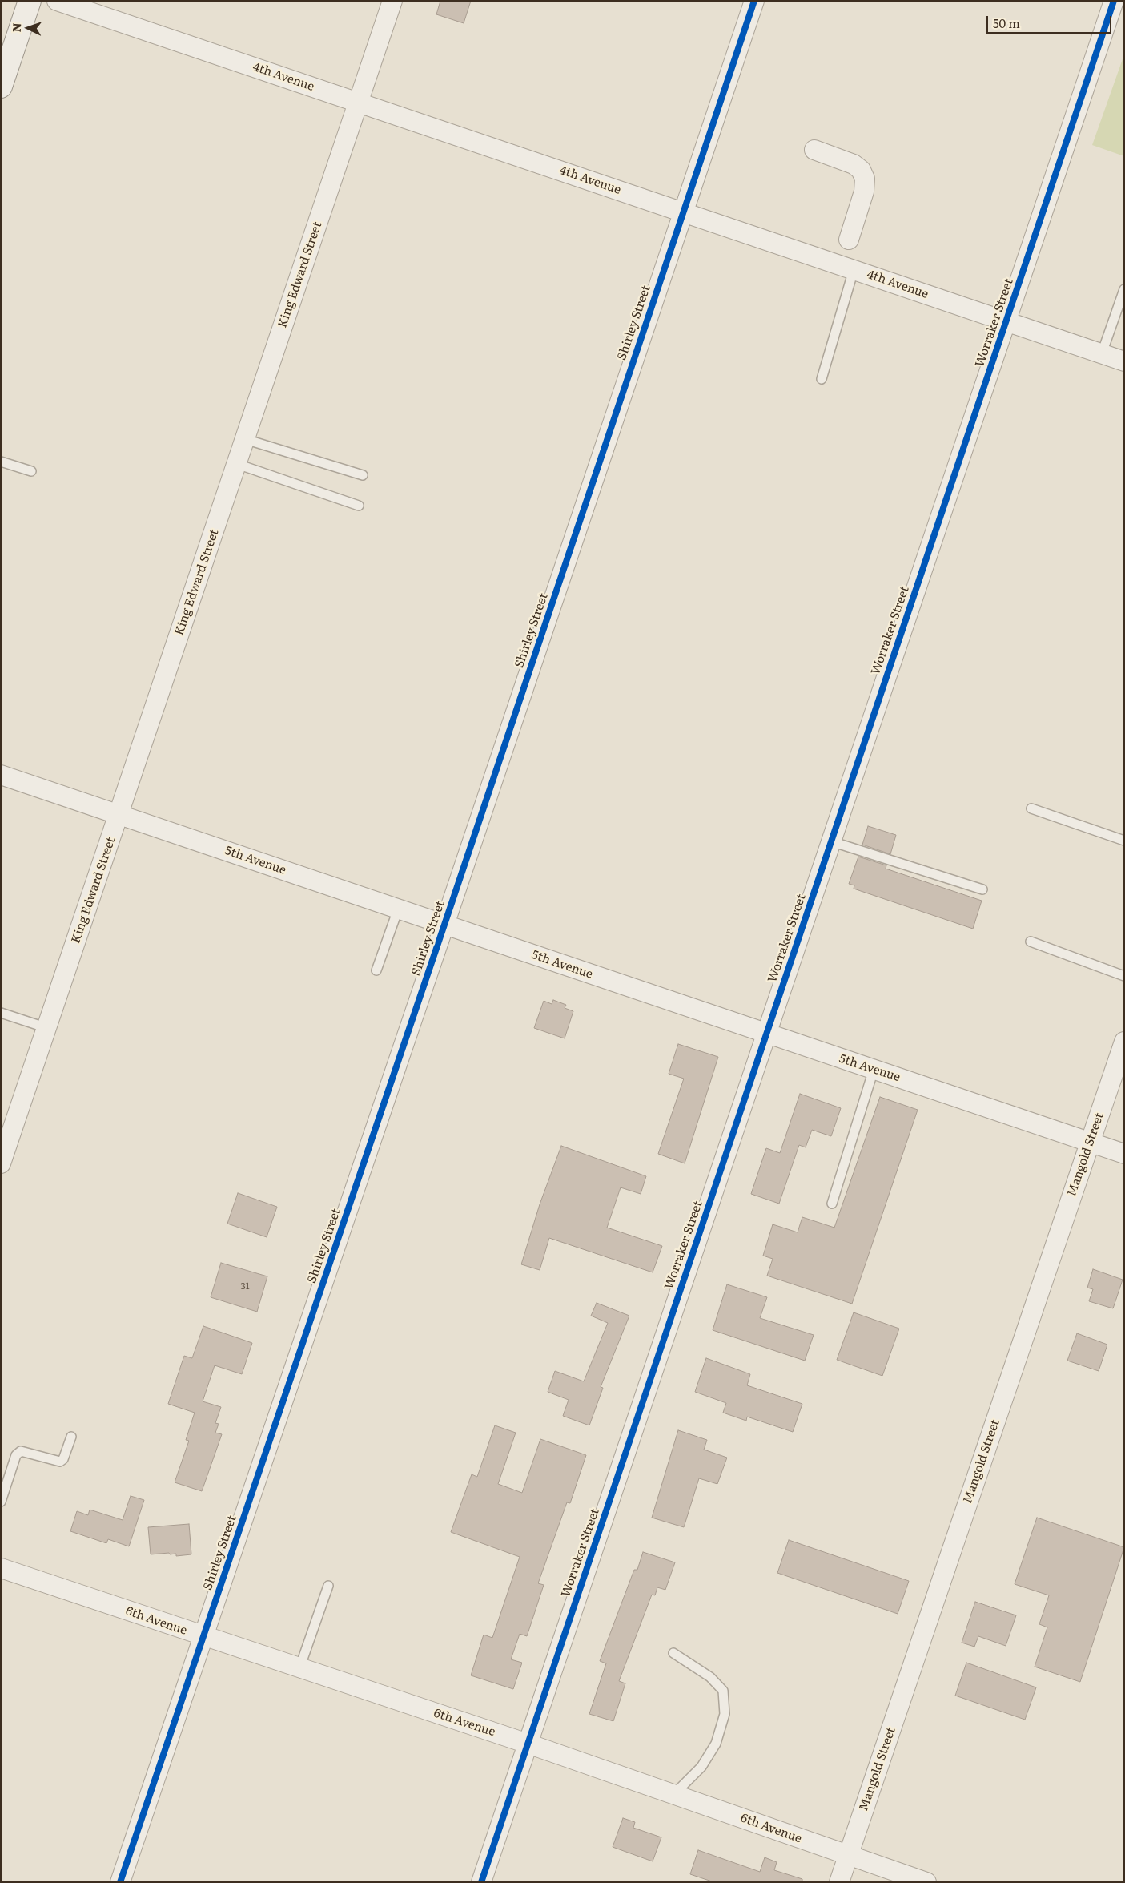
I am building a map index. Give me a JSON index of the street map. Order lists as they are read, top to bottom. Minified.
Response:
{"streets":{"street":["4th Avenue","King Edward Street","Shirley Street","Worraker Street","5th Avenue","Mangold Street","6th Avenue"]},"crossings":[["4th Avenue","King Edward Street"],["4th Avenue","Shirley Street"],["4th Avenue","Worraker Street"],["King Edward Street","5th Avenue"],["Shirley Street","5th Avenue"],["Shirley Street","6th Avenue"],["Worraker Street","5th Avenue"],["Worraker Street","6th Avenue"],["5th Avenue","Mangold Street"],["Mangold Street","6th Avenue"]],"house_numbers":["31"],"scale_bar":"50 m","north":"left"}
